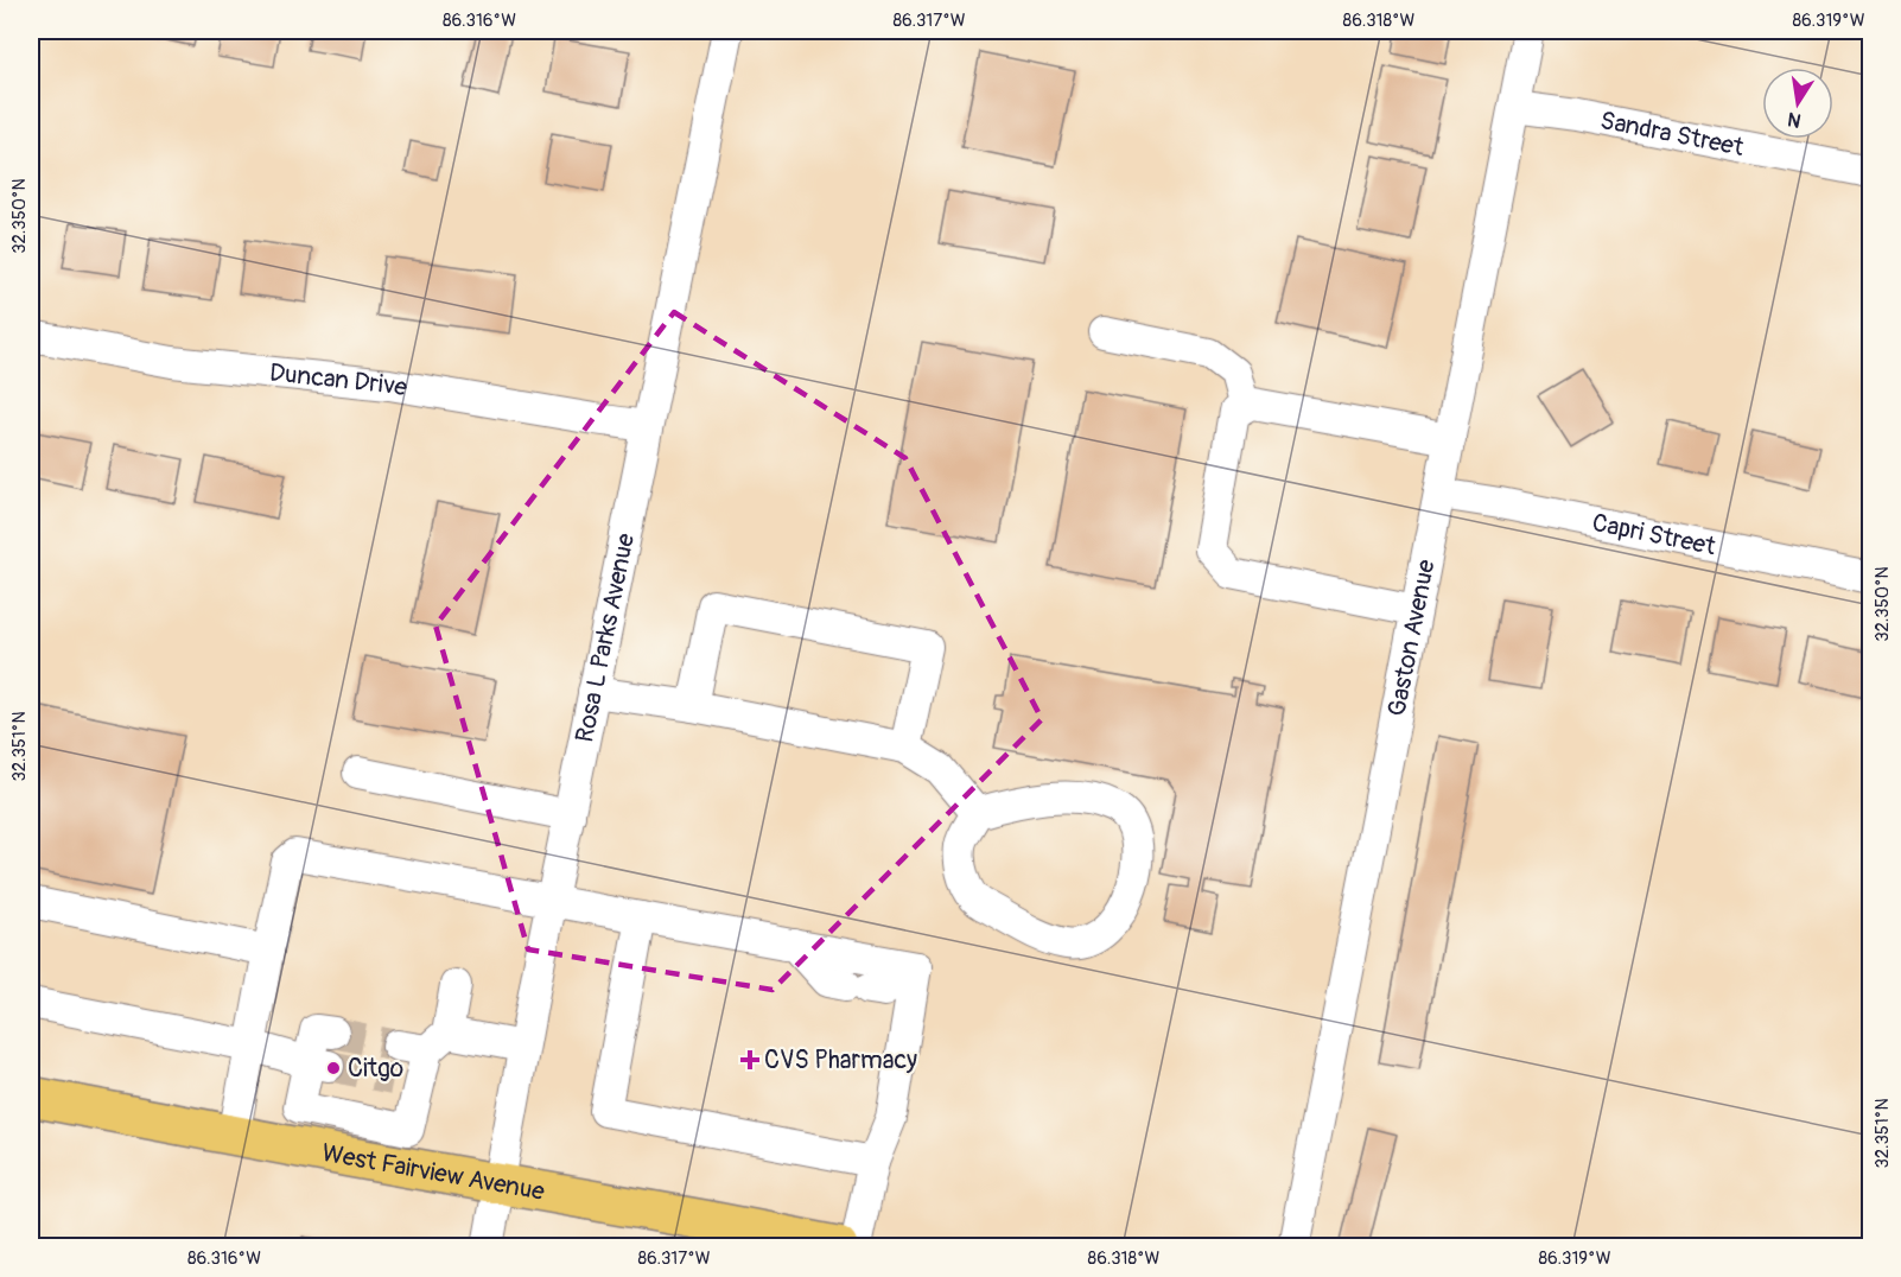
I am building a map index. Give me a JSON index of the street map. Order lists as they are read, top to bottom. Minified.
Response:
{"streets":{"main road":["West Fairview Avenue"],"street":["Sandra Street","Duncan Drive","Capri Street","Rosa L Parks Avenue","Gaston Avenue"]},"crossings":[["Sandra Street","Gaston Avenue"],["Duncan Drive","Rosa L Parks Avenue"],["Capri Street","Gaston Avenue"],["Rosa L Parks Avenue","West Fairview Avenue"]],"places":{"health":["CVS Pharmacy"],"other":["Citgo"]},"north":"bottom","coordinates":["86.316°W","86.317°W","86.318°W","86.319°W","32.350°N","32.351°N"]}
